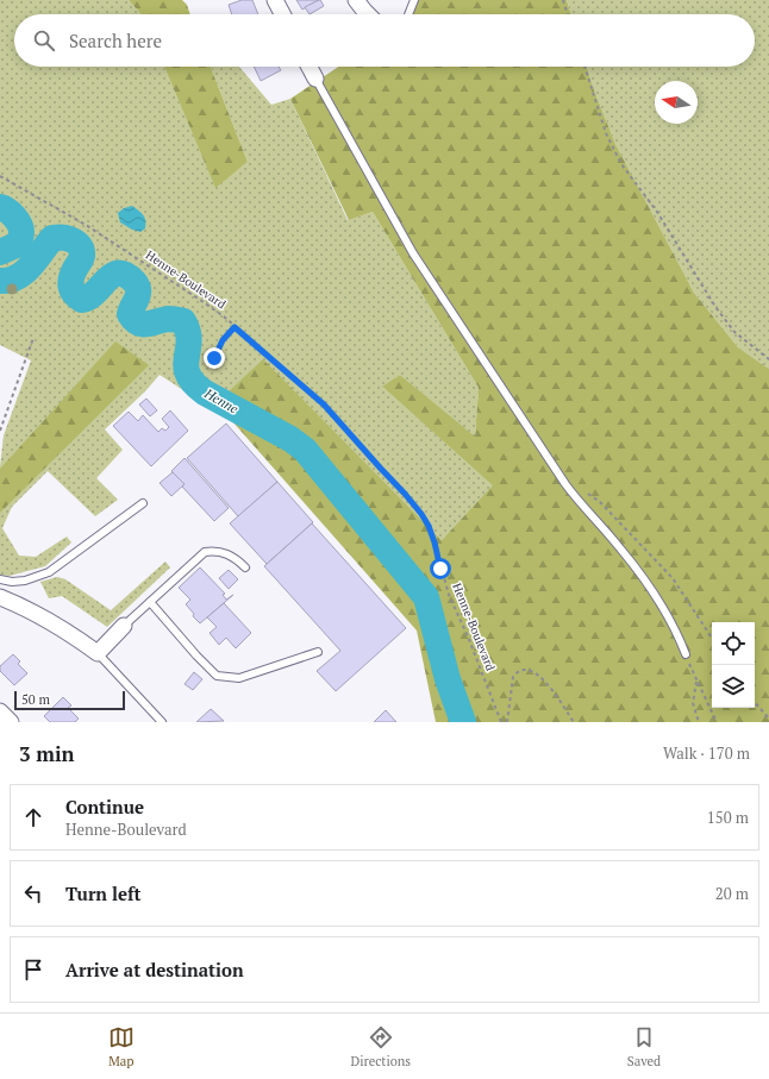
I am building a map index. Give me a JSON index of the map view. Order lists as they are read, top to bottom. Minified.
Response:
{"streets":{"path":["Henne-Boulevard"]},"water":["Henne"],"scale_bar":"50 m","north":"left","page":{"search":"Search here","scale":"50 m","heading":["3 min","Walk · 170 m"],"list":[["Continue","Henne-Boulevard","150 m"],["Turn left","20 m"],"Arrive at destination"],"nav":["Map","Directions","Saved"]}}
